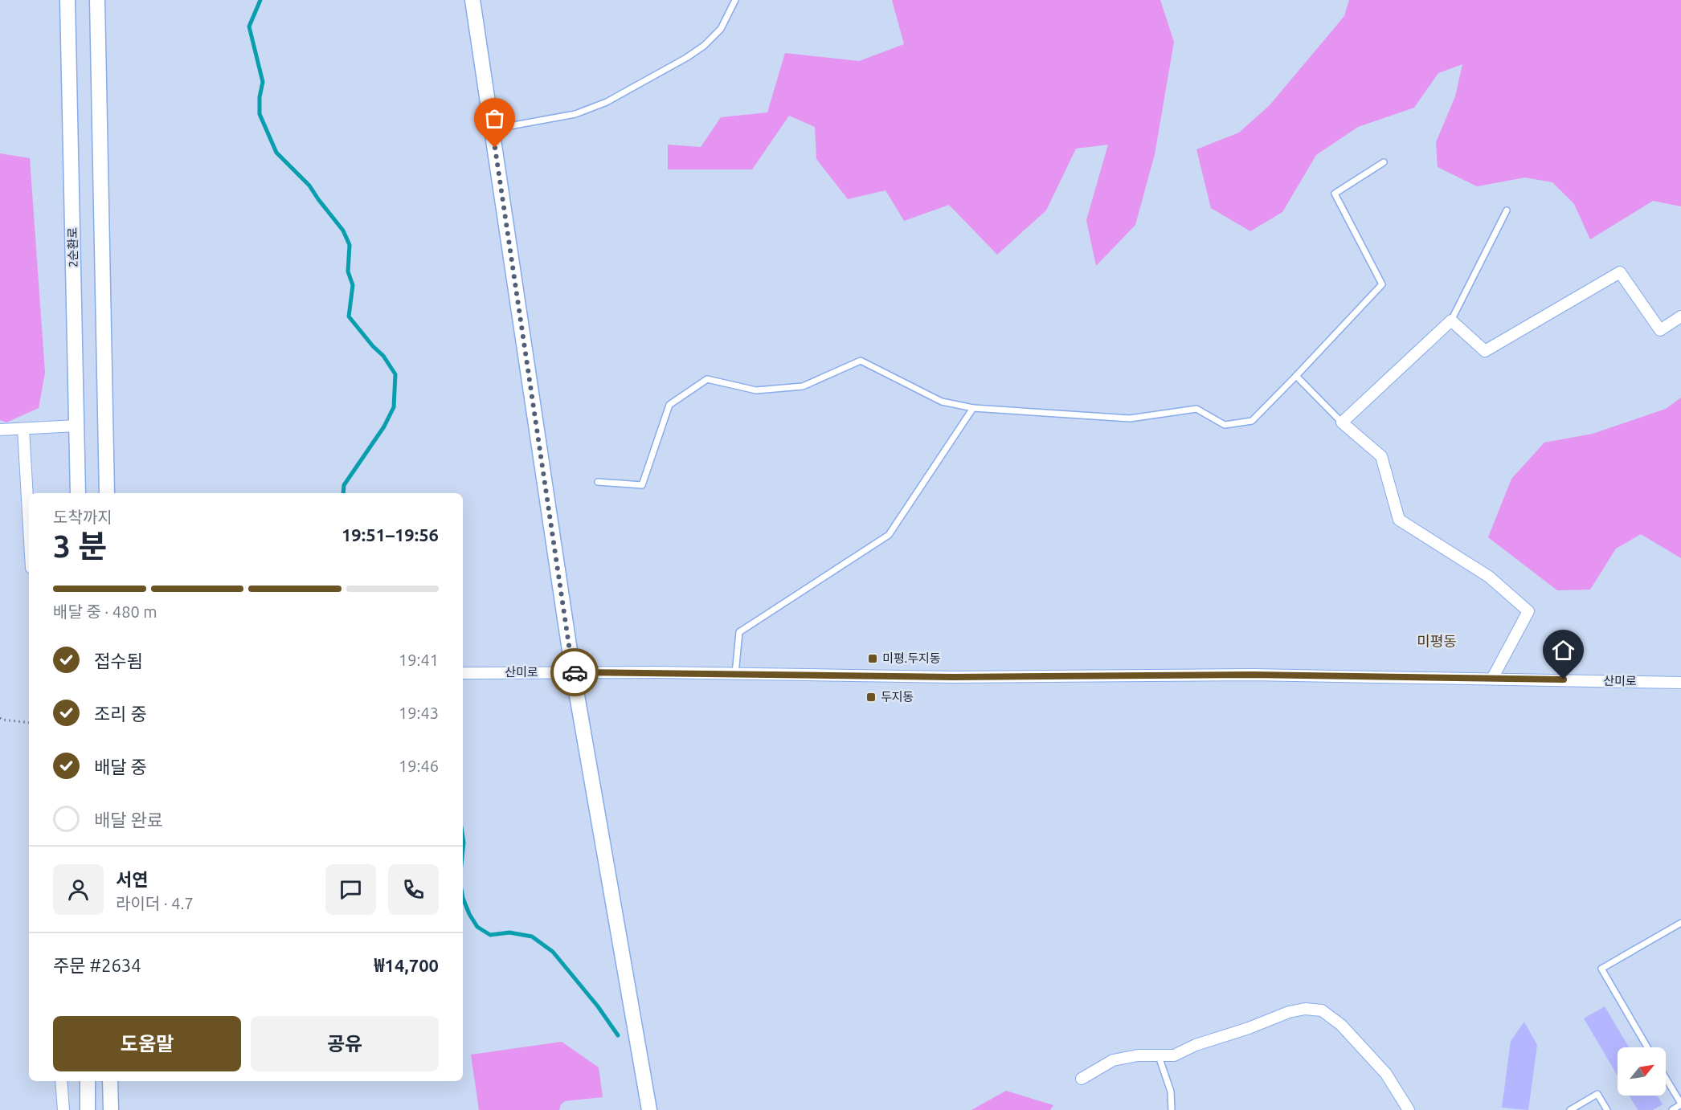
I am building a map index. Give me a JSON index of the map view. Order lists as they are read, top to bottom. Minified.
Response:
{"streets":{"street":["2순환로","산미로"]},"districts":["미평동"],"places":{"transit":["미평.두지동","두지동"]},"north":"top right","page":{"heading":["3 분","도착까지","19:51–19:56"],"panel":["서연","라이더 · 4.7","주문 #2634","₩14,700"],"bar":"배달 중 · 480 m","list":[["접수됨","19:41"],["조리 중","19:43"],["배달 중","19:46"],"배달 완료"],"buttons":["도움말","공유"]}}
